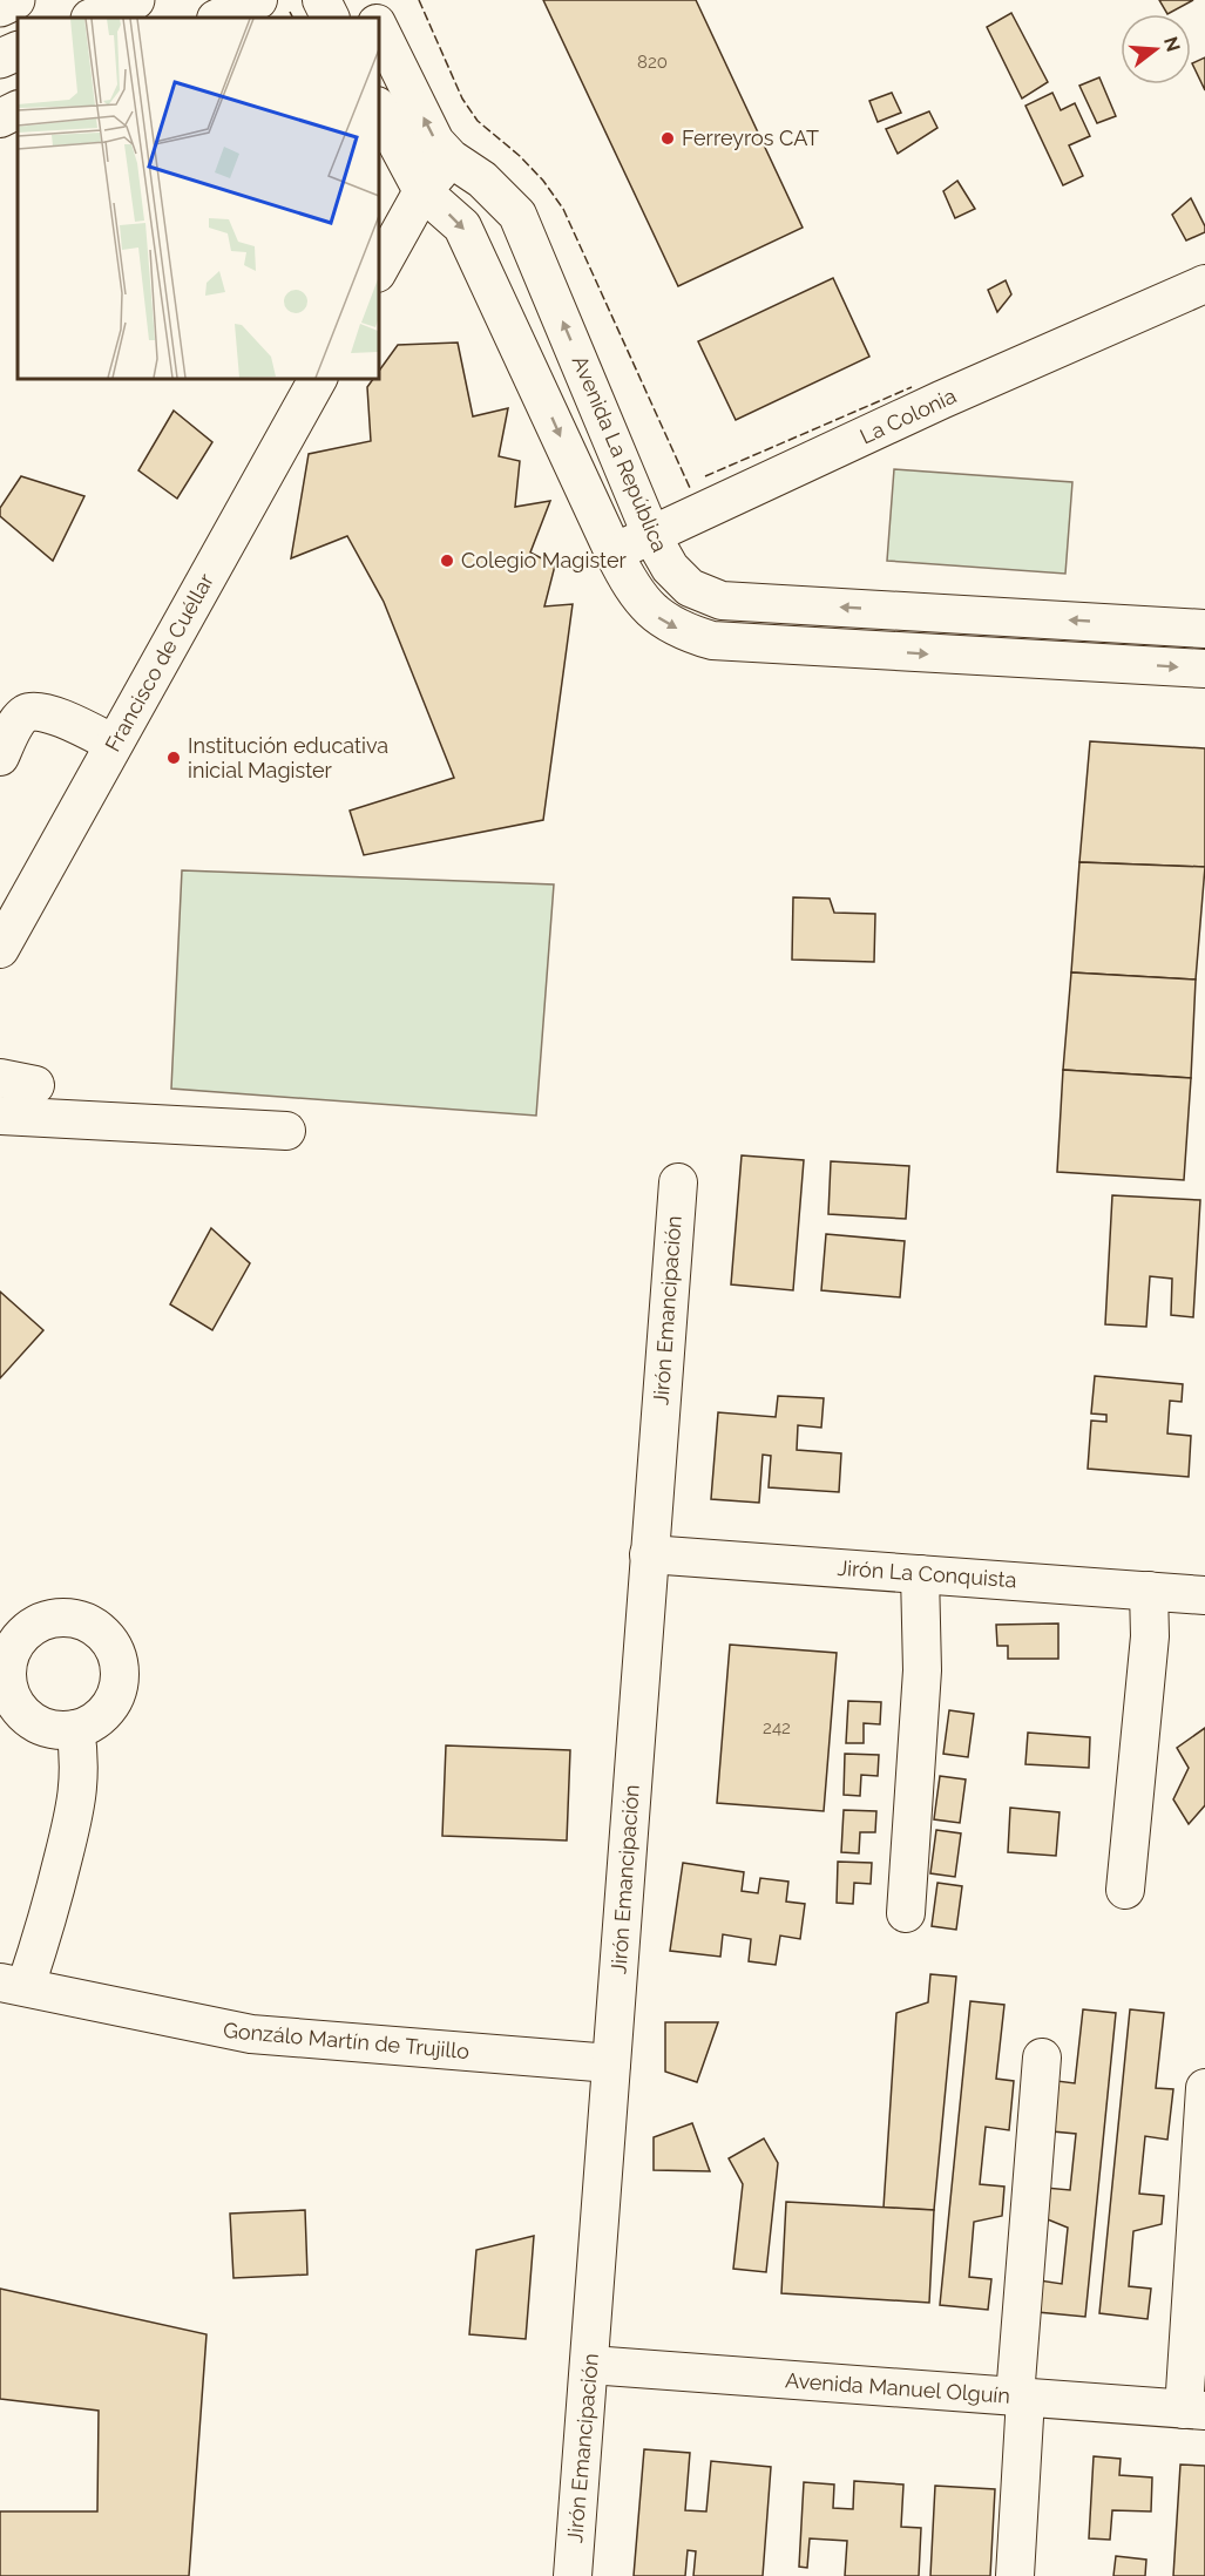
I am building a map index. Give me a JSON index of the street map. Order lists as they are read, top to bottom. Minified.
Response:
{"streets":{"street":["La Colonia","Avenida La República","Francisco de Cuéllar","Jirón Emancipación","Jirón La Conquista","Gonzálo Martín de Trujillo","Avenida Manuel Olguín"]},"crossings":[["La Colonia","Avenida La República"],["Jirón Emancipación","Jirón La Conquista"],["Jirón Emancipación","Gonzálo Martín de Trujillo"],["Jirón Emancipación","Avenida Manuel Olguín"]],"places":["Ferreyros CAT","Colegio Magister","Institución educativa inicial Magister"],"house_numbers":["820","242"],"north":"right"}
